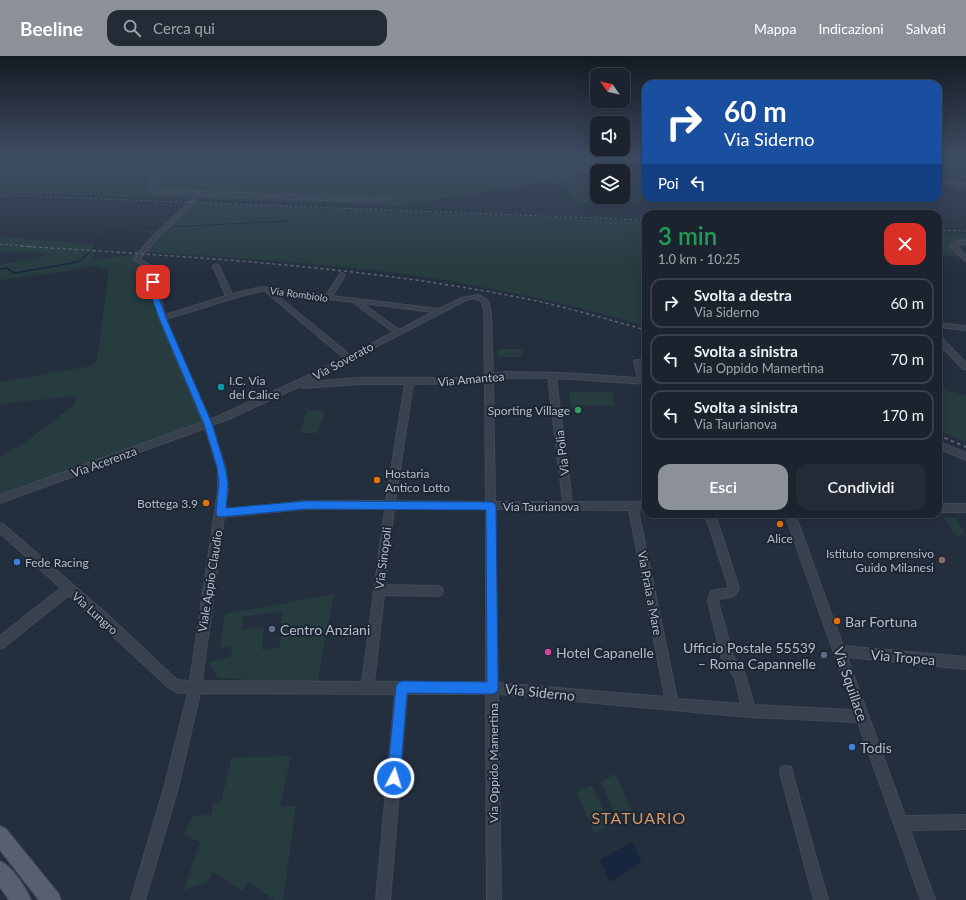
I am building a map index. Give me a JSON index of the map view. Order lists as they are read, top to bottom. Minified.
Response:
{"streets":{"street":["Via Rombiolo","Via Soverato","Via Amantea","Via Polia","Via Acerenza","Via Taurianova","Via Sinopoli","Viale Appio Claudio","Via Praia a Mare","Via Lungro","Via Tropea","Via Squillace","Via Siderno","Via Oppido Mamertina"]},"crossings":[["Via Rombiolo","Via Soverato"],["Via Rombiolo","Viale Appio Claudio"],["Via Soverato","Via Amantea"],["Via Soverato","Via Acerenza"],["Via Soverato","Viale Appio Claudio"],["Via Soverato","Via Oppido Mamertina"],["Via Amantea","Via Polia"],["Via Amantea","Via Sinopoli"],["Via Amantea","Via Oppido Mamertina"],["Via Polia","Via Taurianova"],["Via Acerenza","Viale Appio Claudio"],["Via Taurianova","Via Sinopoli"],["Via Taurianova","Viale Appio Claudio"],["Via Taurianova","Via Praia a Mare"],["Via Taurianova","Via Oppido Mamertina"],["Via Sinopoli","Via Siderno"],["Viale Appio Claudio","Via Lungro"],["Viale Appio Claudio","Via Siderno"],["Via Praia a Mare","Via Siderno"],["Via Lungro","Via Siderno"],["Via Tropea","Via Squillace"],["Via Squillace","Via Siderno"],["Via Siderno","Via Oppido Mamertina"]],"districts":["STATUARIO"],"places":["I.C. Via del Calice","Sporting Village","Hostaria Antico Lotto","Bottega 3.9","Alice","Istituto comprensivo Guido Milanesi","Fede Racing","Bar Fortuna","Centro Anziani","Hotel Capanelle","Ufficio Postale 55539 – Roma Capannelle","Todis"],"north":"top left","page":{"header":"Beeline","search":"Cerca qui","nav":["Mappa","Indicazioni","Salvati"],"turn":["60 m","Via Siderno"],"then":"Poi","heading":["3 min","1.0 km · 10:25"],"list":[{"name":"Svolta a destra","note":"Via Siderno","value":"60 m"},{"name":"Svolta a sinistra","note":"Via Oppido Mamertina","value":"70 m"},{"name":"Svolta a sinistra","note":"Via Taurianova","value":"170 m"}],"buttons":["Esci","Condividi"]}}
